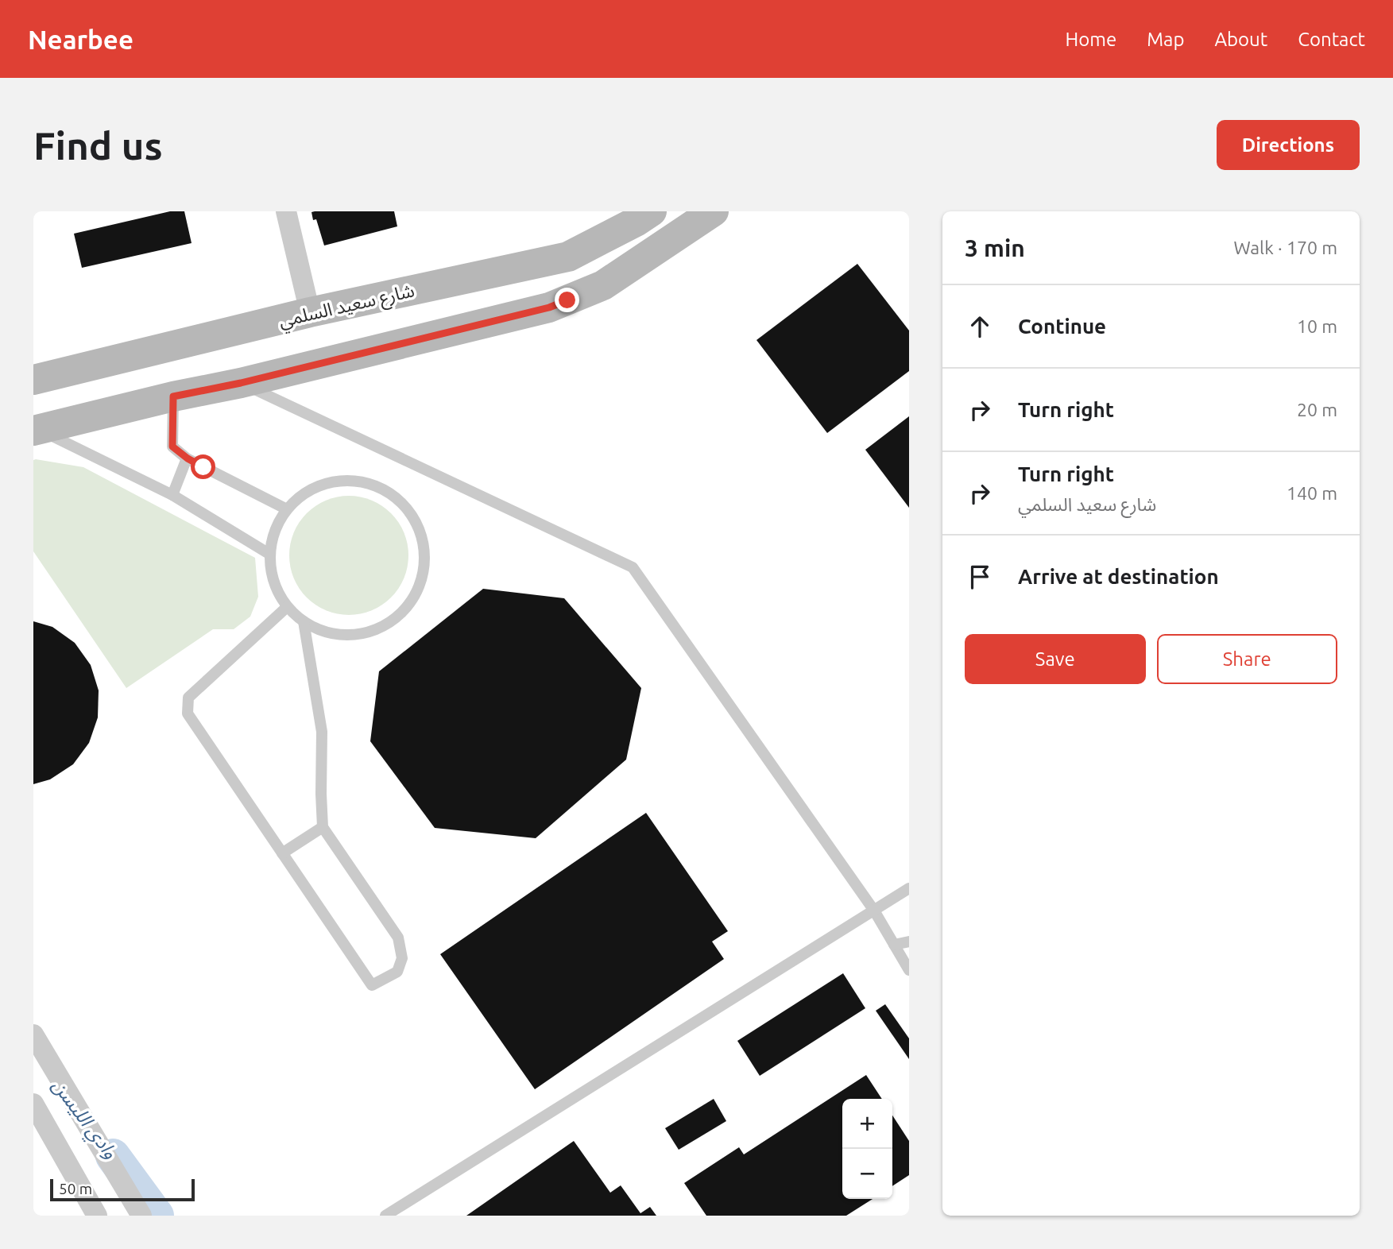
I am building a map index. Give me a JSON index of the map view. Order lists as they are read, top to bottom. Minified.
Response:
{"streets":{"street":["شارع سعيد السلمي"]},"water":["وادي الليسن"],"scale_bar":"50 m","page":{"header":"Nearbee","nav":["Home","Map","About","Contact"],"buttons":["Directions",["Save","Share"]],"title":"Find us","heading":["3 min","Walk · 170 m"],"list":[["Continue","10 m"],["Turn right","20 m"],["Turn right","شارع سعيد السلمي","140 m"],"Arrive at destination"],"map_buttons":["+","−"],"scale":"50 m"}}
